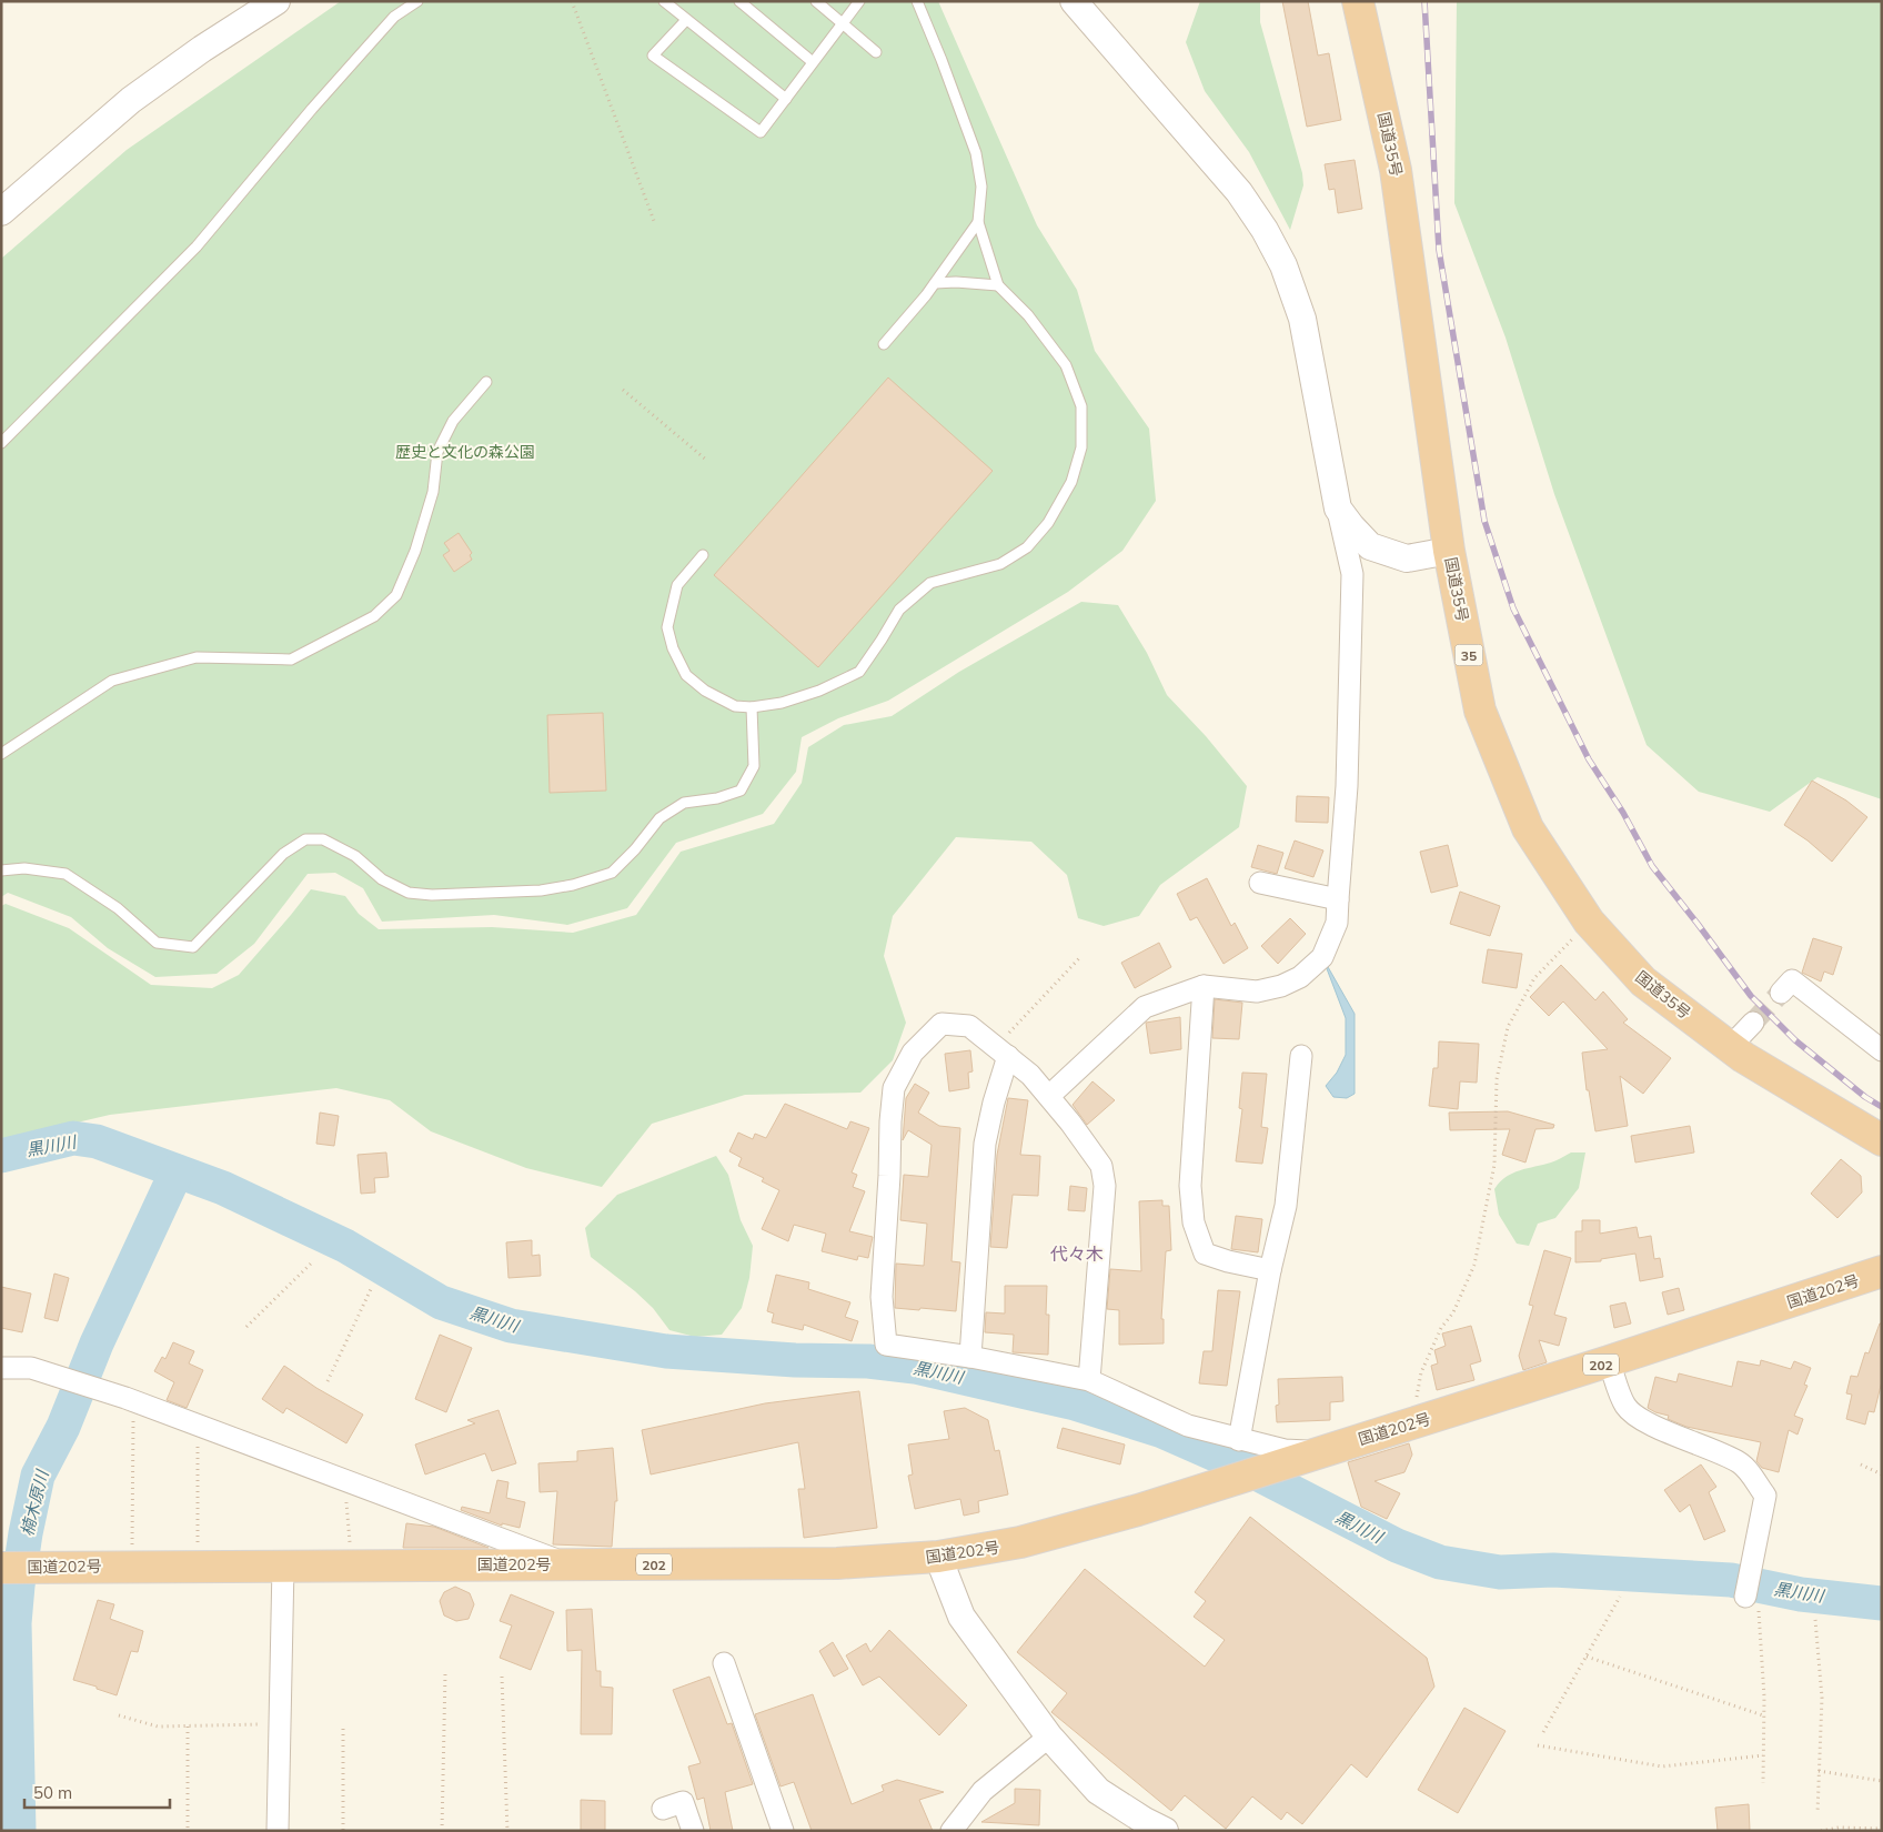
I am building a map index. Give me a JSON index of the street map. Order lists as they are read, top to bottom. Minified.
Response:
{"streets":{"highway":["国道35号","35","国道202号","202"]},"districts":["代々木"],"water":["黒川川","楠木原川"],"parks":["歴史と文化の森公園"],"scale_bar":"50 m"}
